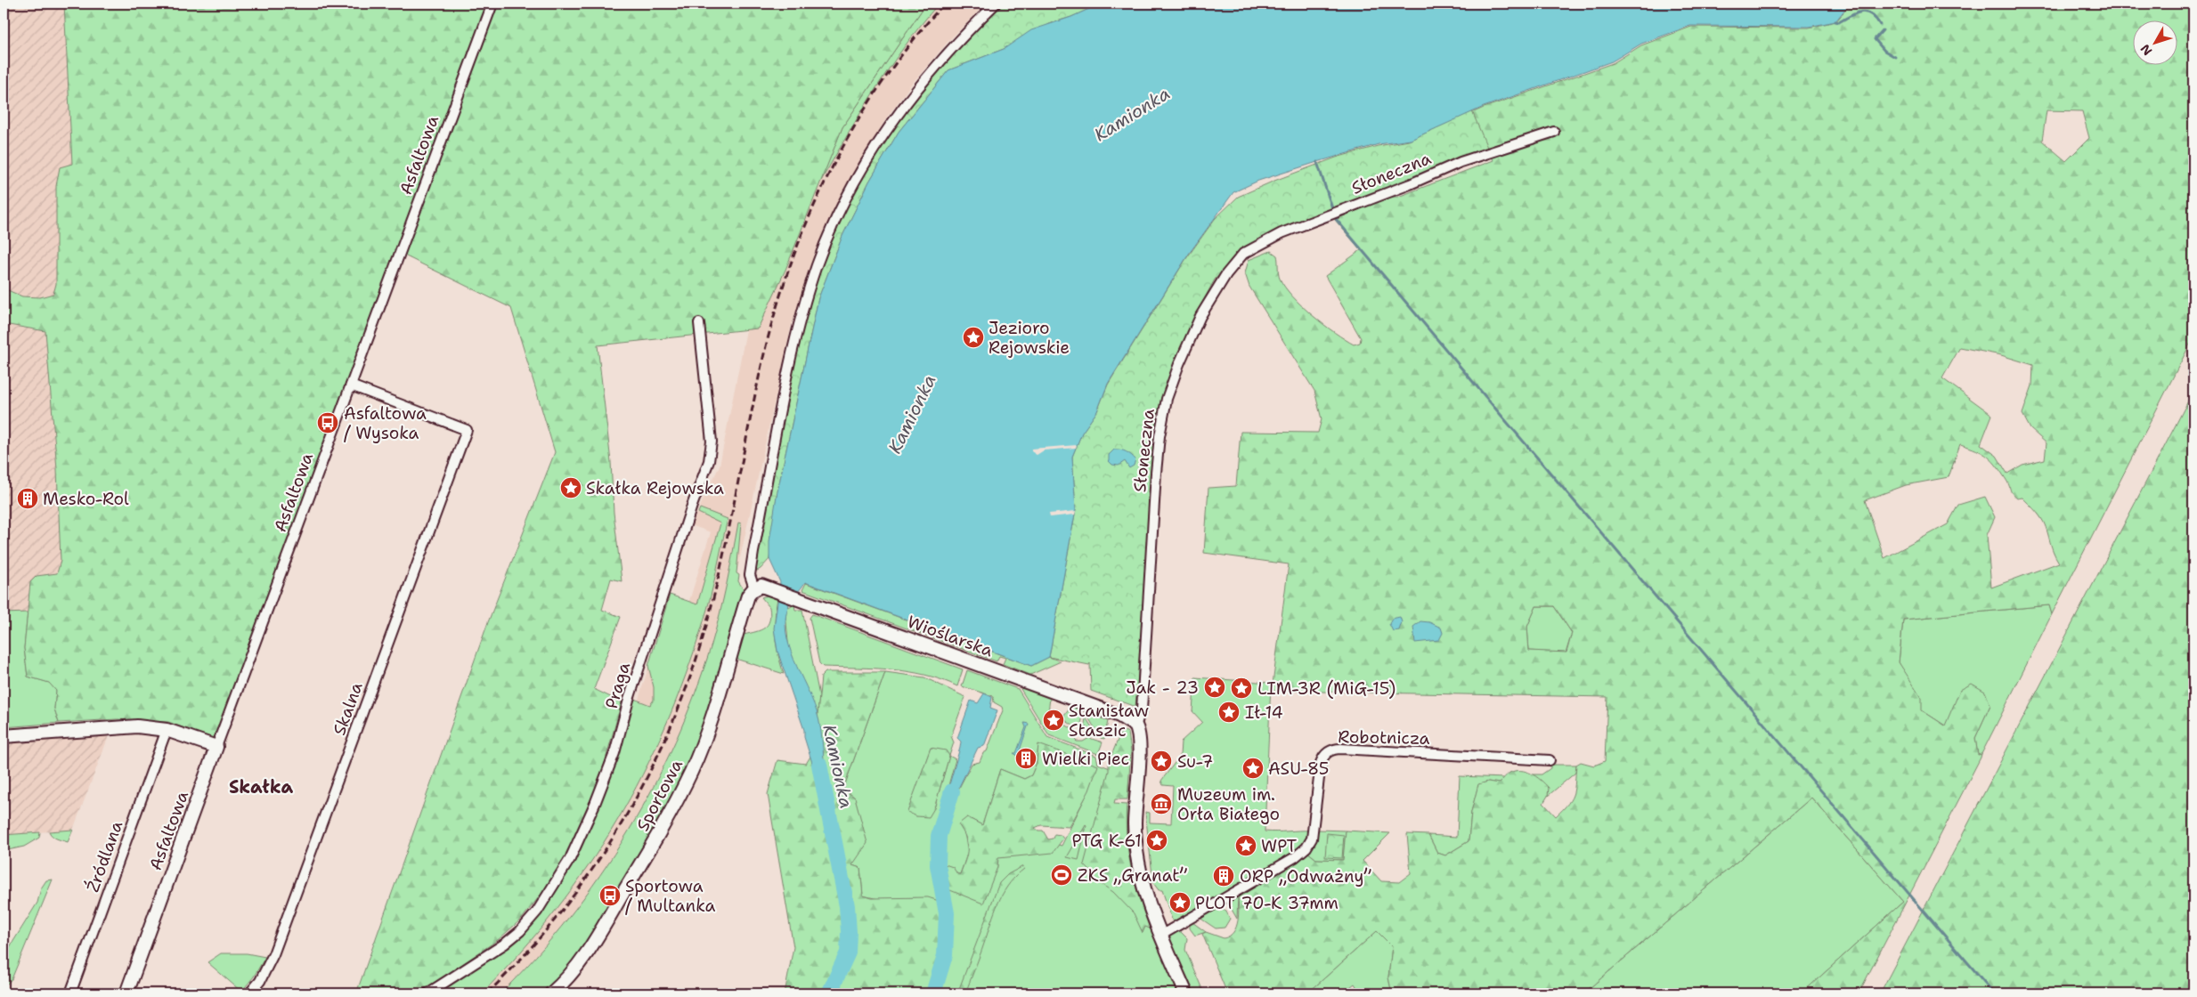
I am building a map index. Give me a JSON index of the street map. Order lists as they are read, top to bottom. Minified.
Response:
{"streets":{"street":["Asfaltowa","Słoneczna","Wioślarska","Praga","Skalna","Robotnicza","Sportowa","Źródlana"]},"crossings":[["Asfaltowa","Skalna"],["Słoneczna","Wioślarska"],["Słoneczna","Robotnicza"],["Wioślarska","Sportowa"]],"districts":["Skałka"],"water":["Kamionka"],"places":{"place":["Jezioro Rejowskie","Skałka Rejowska","Jak - 23","LIM-3R (MiG-15)","Ił-14","Stanisław Staszic","Su-7","ASU-85","PTG K-61","WPT","PLOT 70-K 37mm"],"bus stop":["Asfaltowa / Wysoka","Sportowa / Multanka"],"building":["Mesko-Rol","Wielki Piec","ORP „Odważny”"],"museum":["Muzeum im. Orła Białego"],"sports":["ZKS „Granat”"]},"north":"bottom left"}
